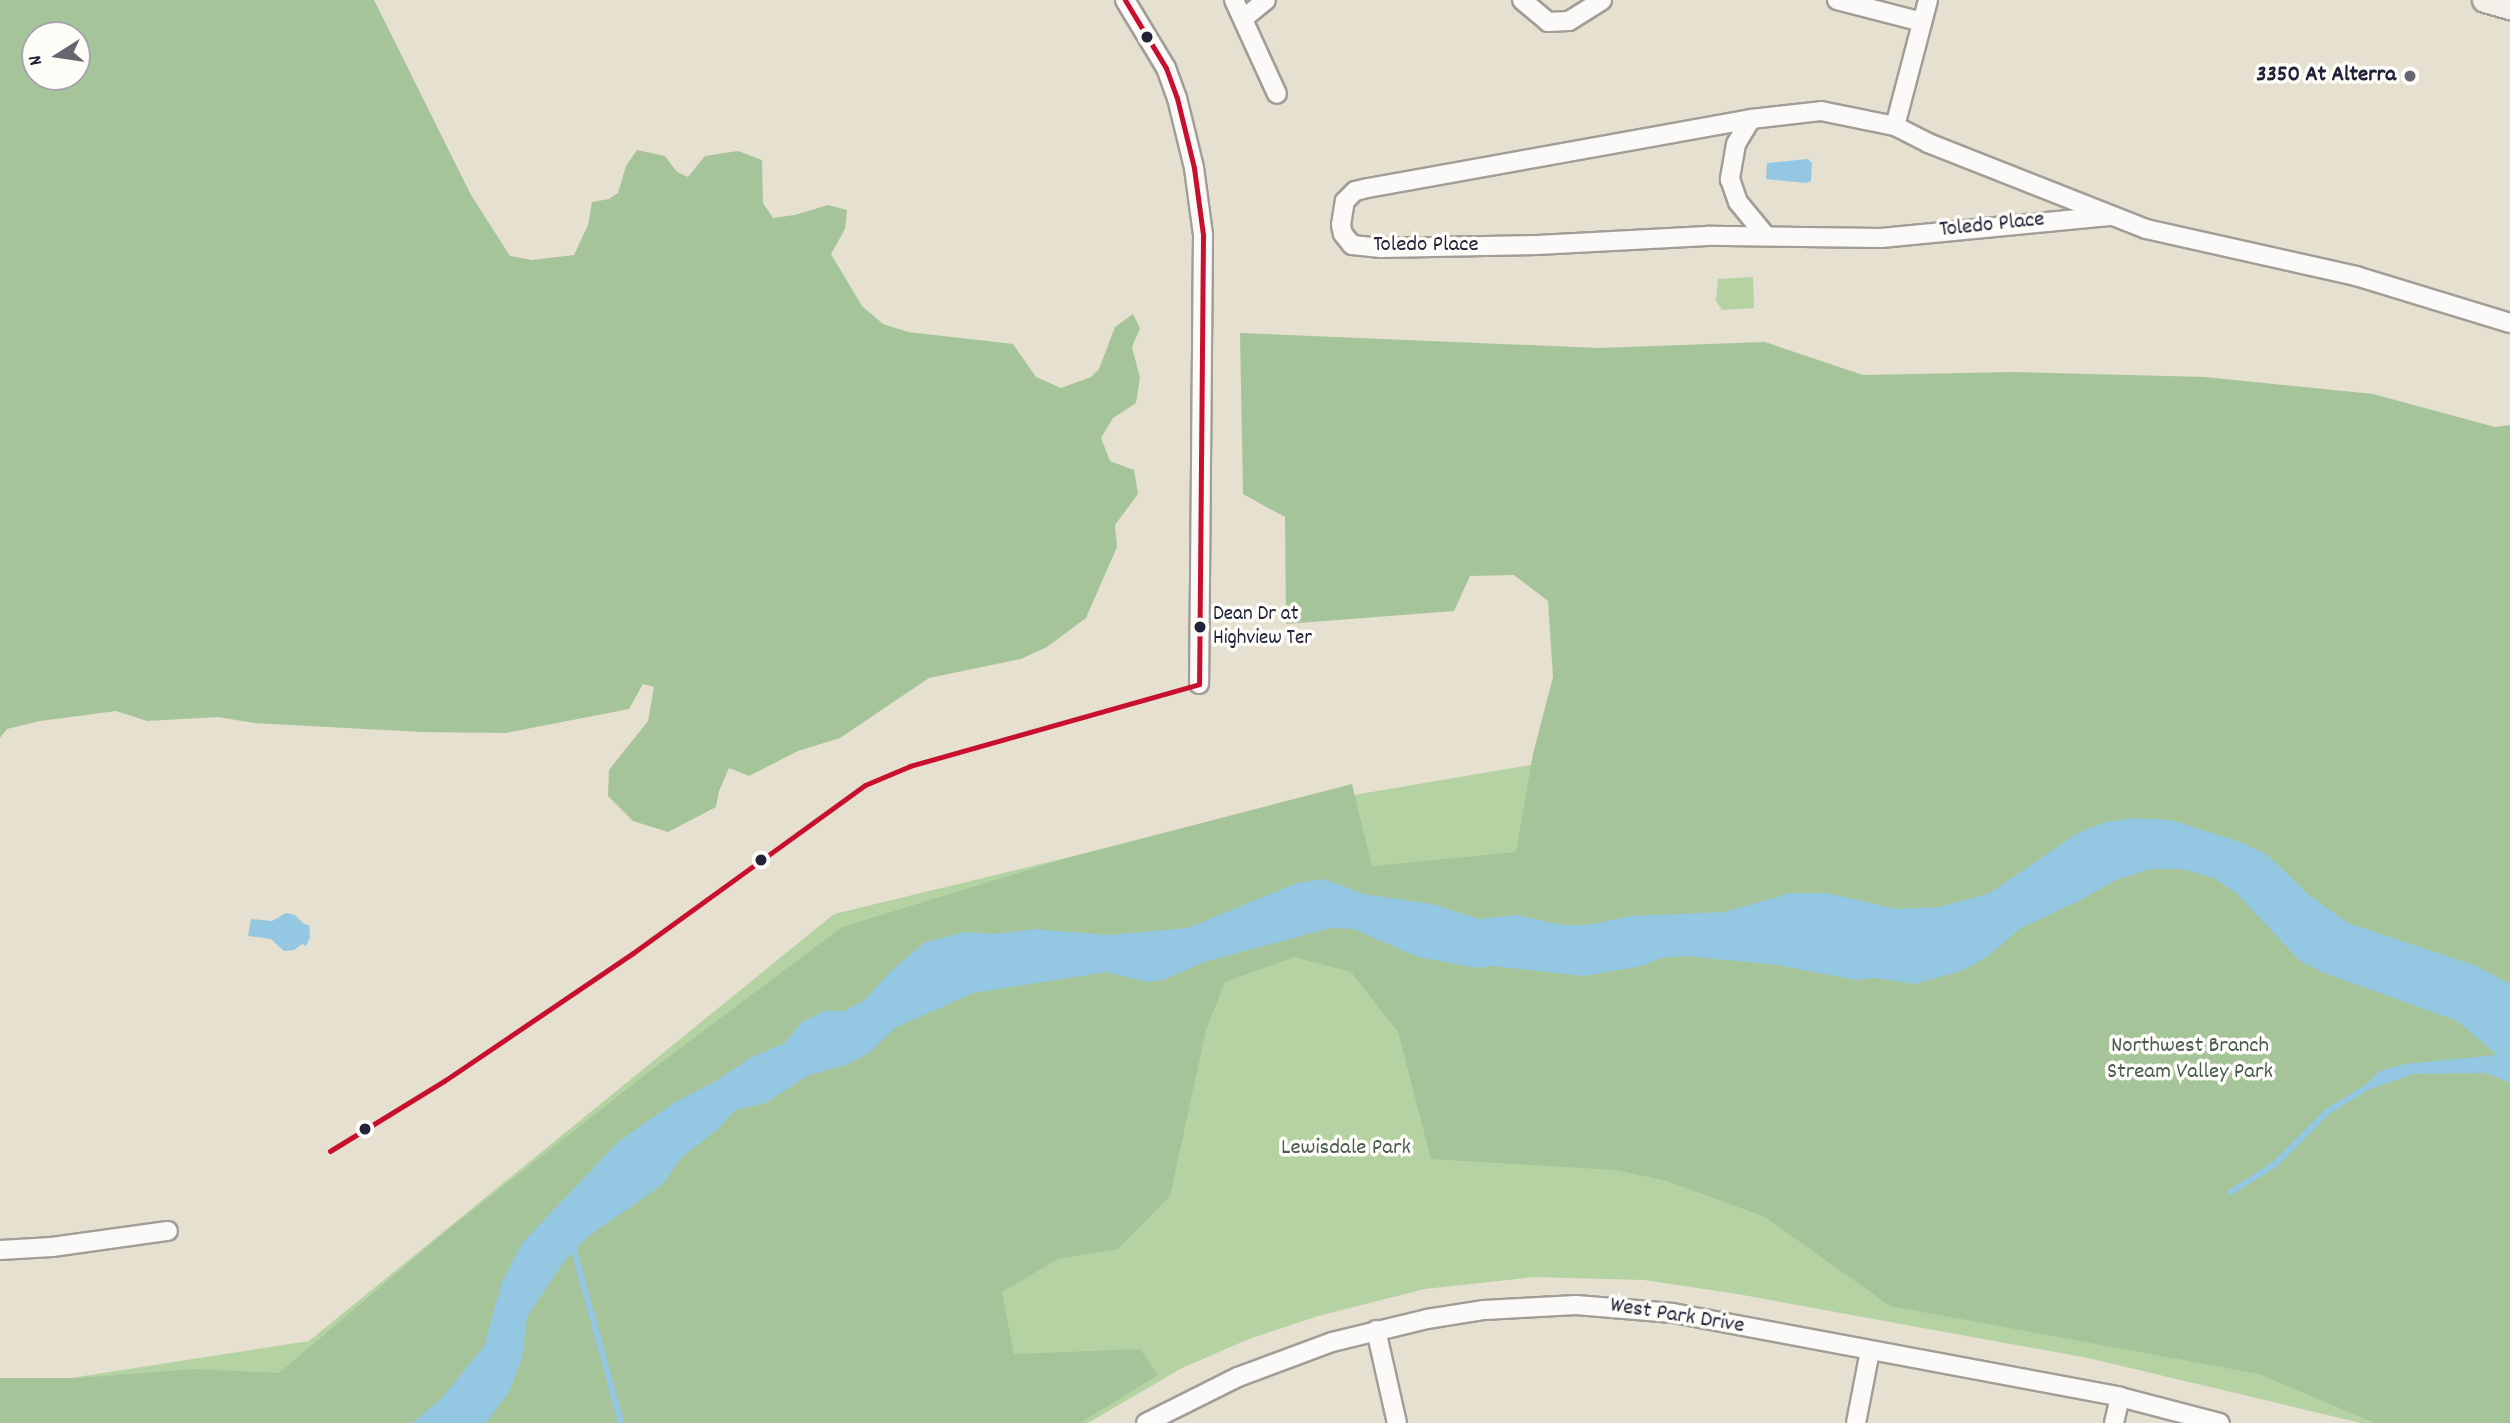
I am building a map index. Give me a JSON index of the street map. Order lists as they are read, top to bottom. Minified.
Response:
{"streets":{"street":["Toledo Place","West Park Drive"]},"parks":["Northwest Branch Stream Valley Park","Lewisdale Park"],"places":["3350 At Alterra","Dean Dr at Highview Ter"],"north":"left"}
